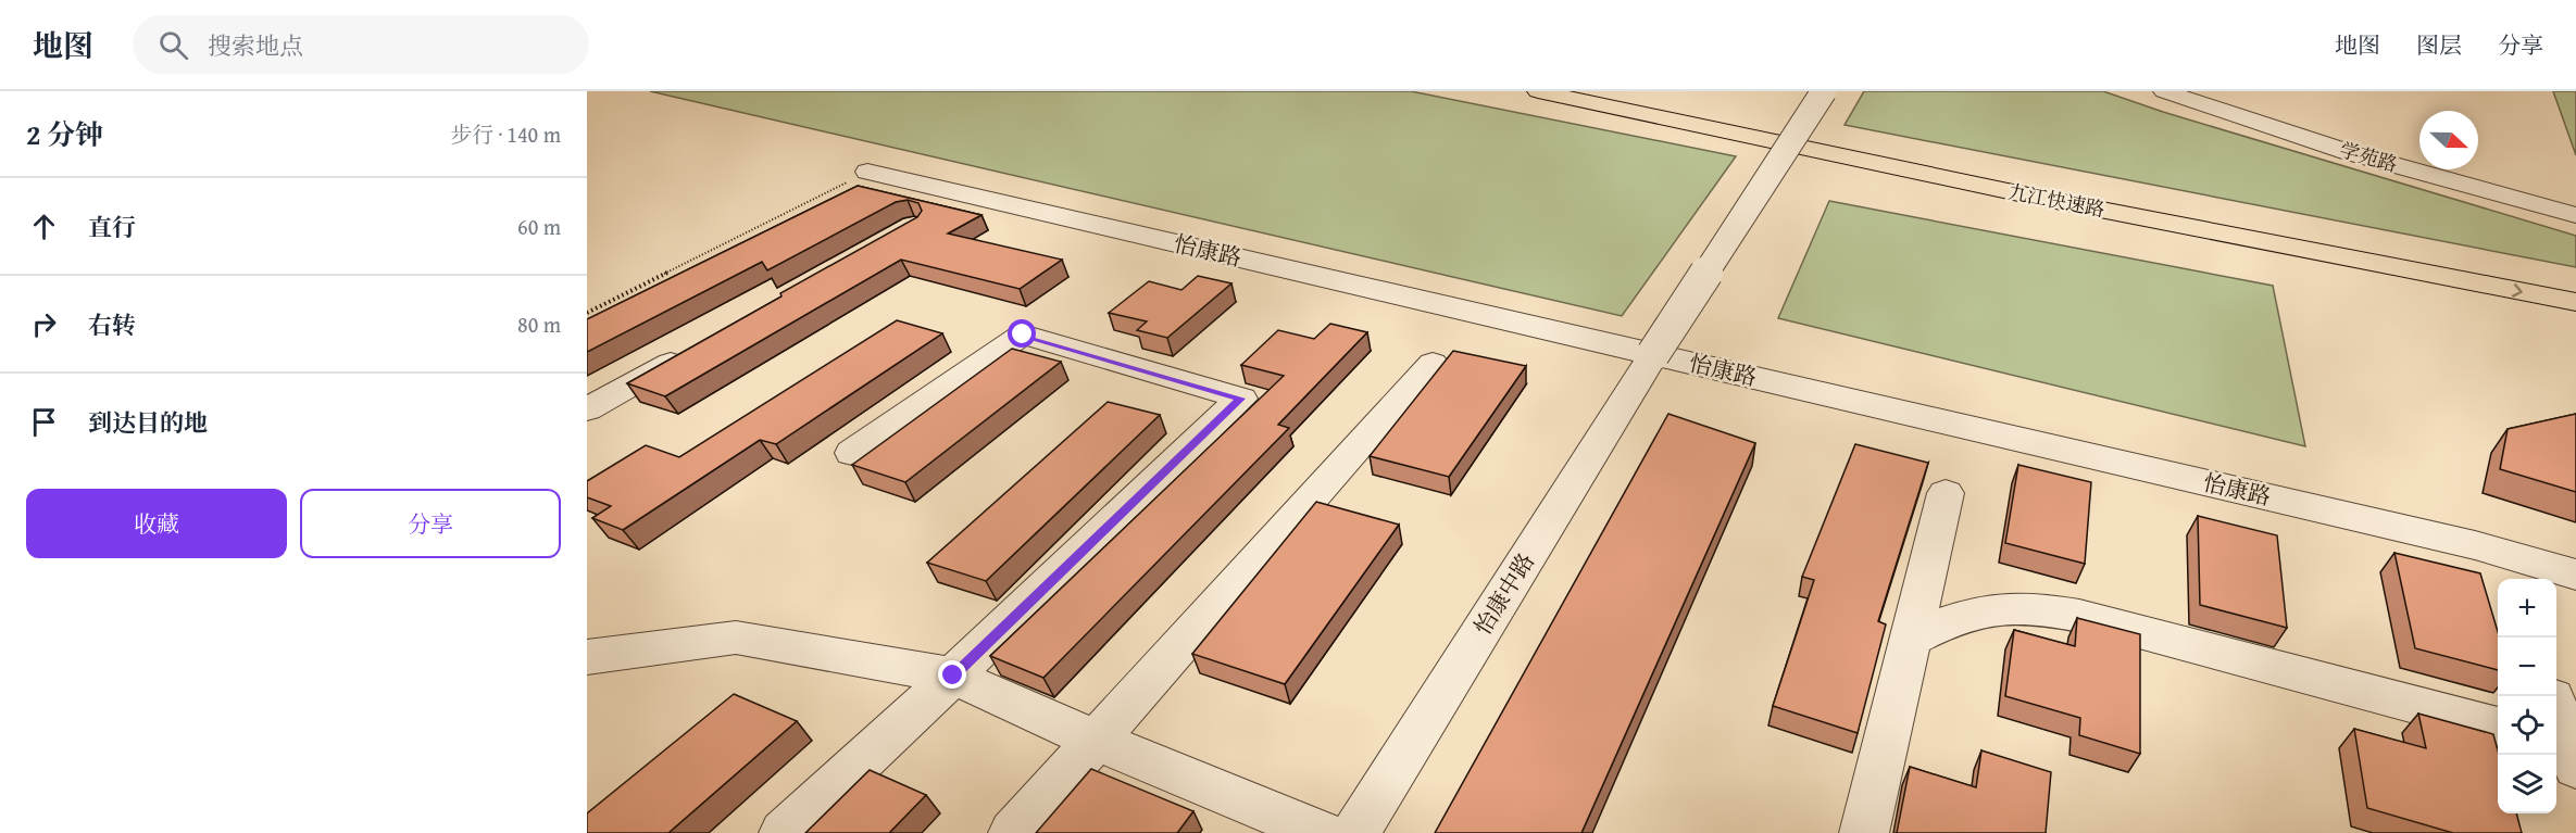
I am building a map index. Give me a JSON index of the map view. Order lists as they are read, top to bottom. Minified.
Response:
{"streets":{"highway":["九江快速路"],"street":["学苑路","怡康路","怡康中路"]},"crossings":[["怡康路","怡康中路"]],"north":"right","page":{"header":"地图","search":"搜索地点","nav":["地图","图层","分享"],"heading":["2 分钟","步行 · 140 m"],"list":[["直行","60 m"],["右转","80 m"],"到达目的地"],"buttons":["收藏","分享"],"map_buttons":["+","−"]}}
